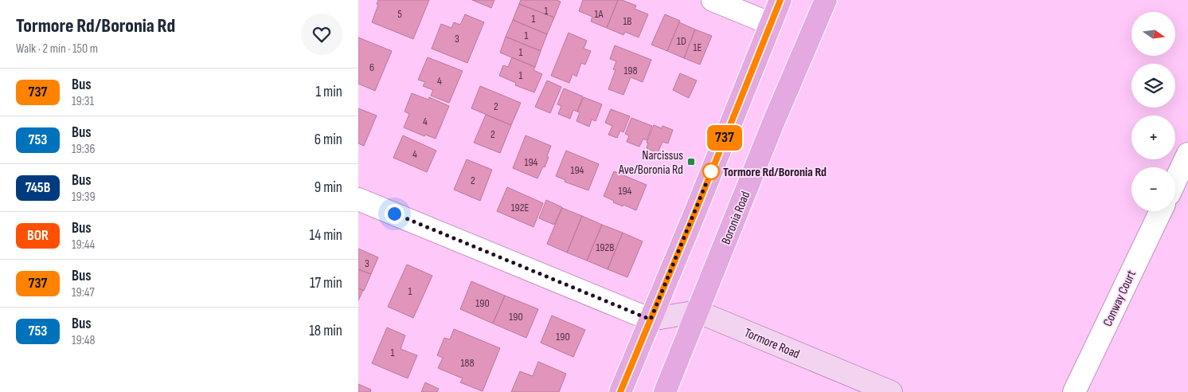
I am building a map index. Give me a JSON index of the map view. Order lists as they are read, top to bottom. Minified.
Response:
{"streets":{"main road":["Boronia Road"],"street":["Conway Court","Tormore Road"]},"crossings":[["Boronia Road","Tormore Road"]],"places":{"transit":["Narcissus Ave/Boronia Rd"],"other":["Tormore Rd/Boronia Rd"]},"lines":["bus line 737"],"house_numbers":["1","5","1A","1","1B","1","3","1D","1E","1","6","198","1","4","2","4","2","4","194","194","2","194","192E","192B","3","1","190","190","190","1","188"],"north":"right","page":{"heading":["Tormore Rd/Boronia Rd","Walk · 2 min · 150 m"],"on_map":"737","map_buttons":["+","−"],"list":[{"mark":"737","name":"Bus","note":"19:31","value":"1 min"},{"mark":"753","name":"Bus","note":"19:36","value":"6 min"},{"mark":"745B","name":"Bus","note":"19:39","value":"9 min"},{"mark":"BOR","name":"Bus","note":"19:44","value":"14 min"},{"mark":"737","name":"Bus","note":"19:47","value":"17 min"},{"mark":"753","name":"Bus","note":"19:48","value":"18 min"}]}}
